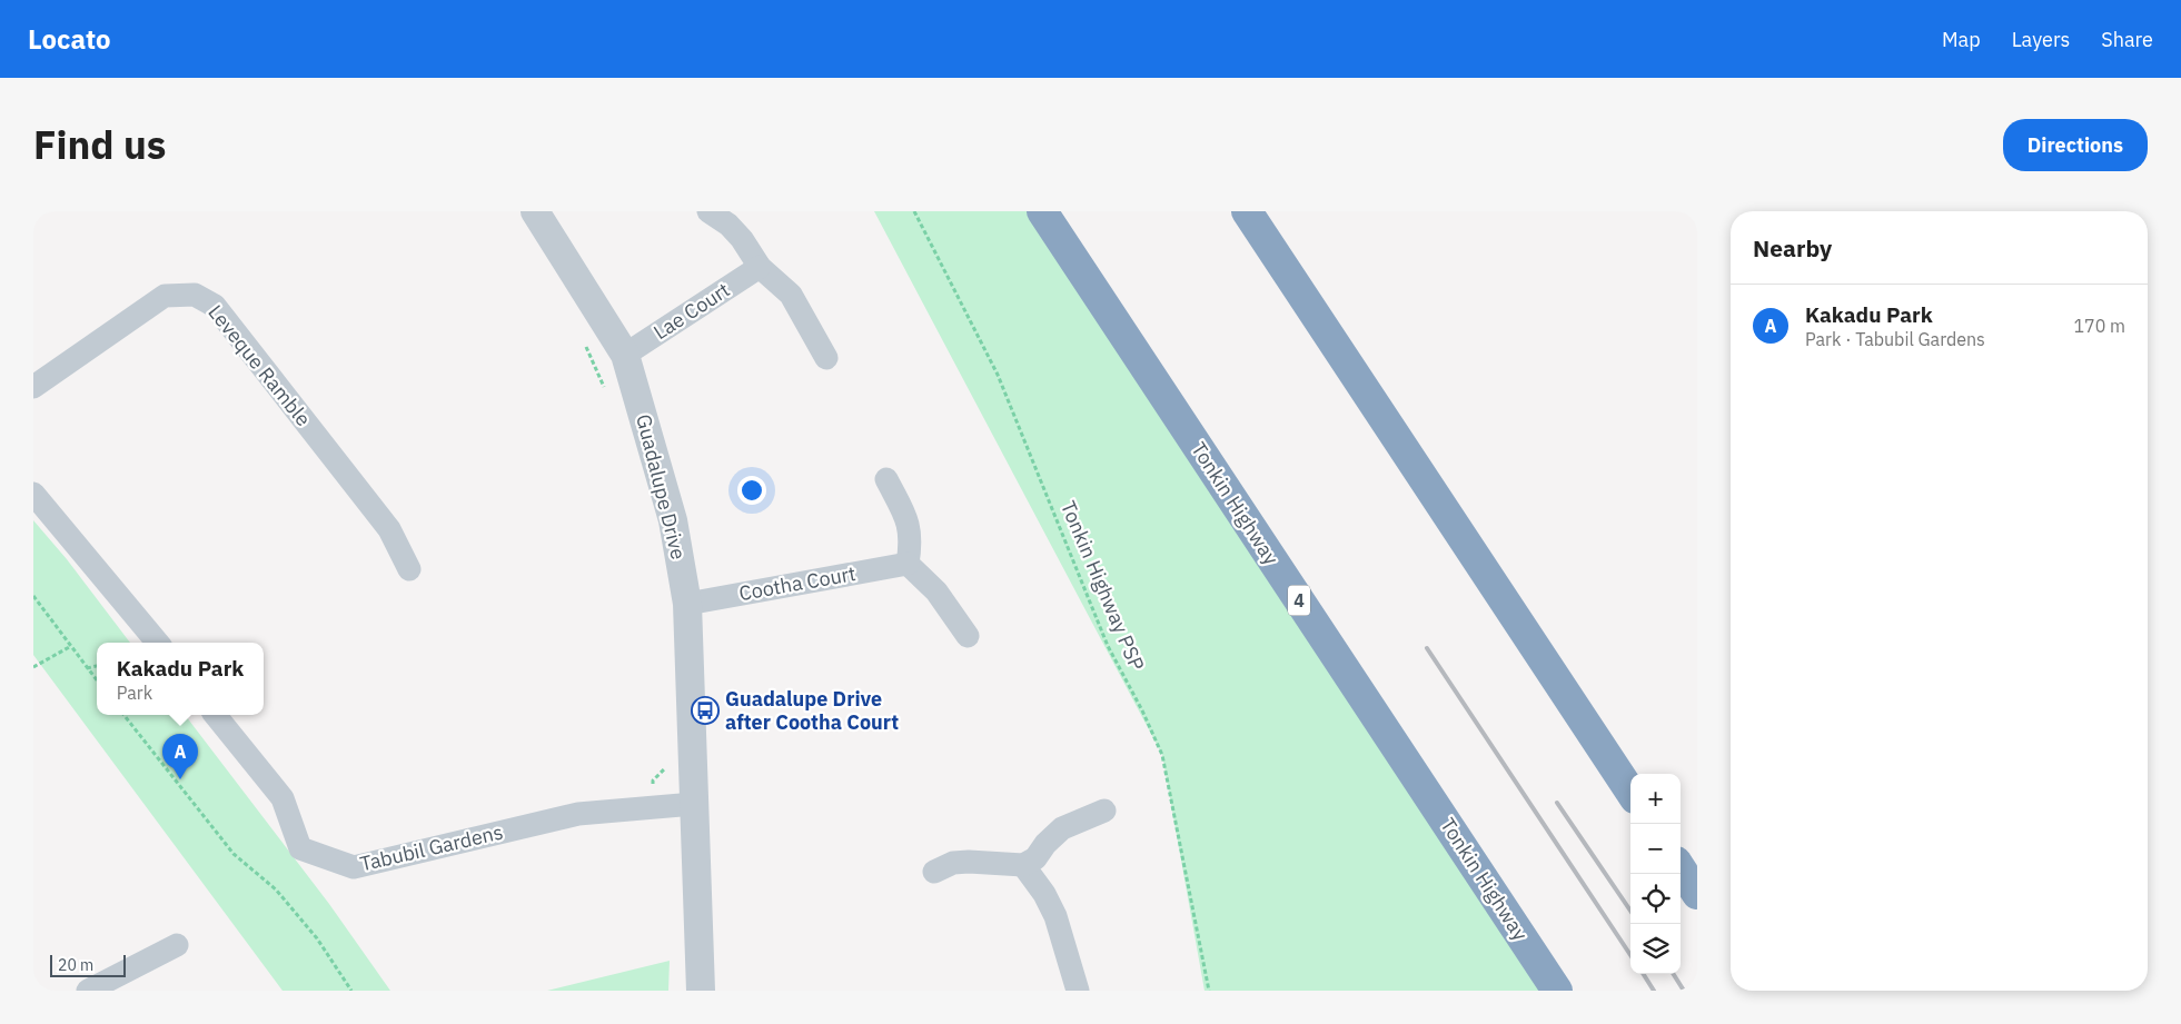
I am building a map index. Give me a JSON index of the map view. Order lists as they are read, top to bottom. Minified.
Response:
{"streets":{"highway":["Tonkin Highway","4"],"street":["Lae Court","Leveque Ramble","Guadalupe Drive","Cootha Court","Tabubil Gardens"],"path":["Tonkin Highway PSP"]},"crossings":[["Lae Court","Guadalupe Drive"],["Guadalupe Drive","Cootha Court"],["Guadalupe Drive","Tabubil Gardens"]],"places":{"bus stop":["Guadalupe Drive after Cootha Court"]},"scale_bar":"20 m","page":{"header":"Locato","nav":["Map","Layers","Share"],"title":"Find us","buttons":"Directions","heading":"Nearby","list":[{"mark":"A","name":"Kakadu Park","note":"Park · Tabubil Gardens","value":"170 m"}],"popup":["Kakadu Park","Park"],"pins":"A","map_buttons":["+","−"],"scale":"20 m"}}
